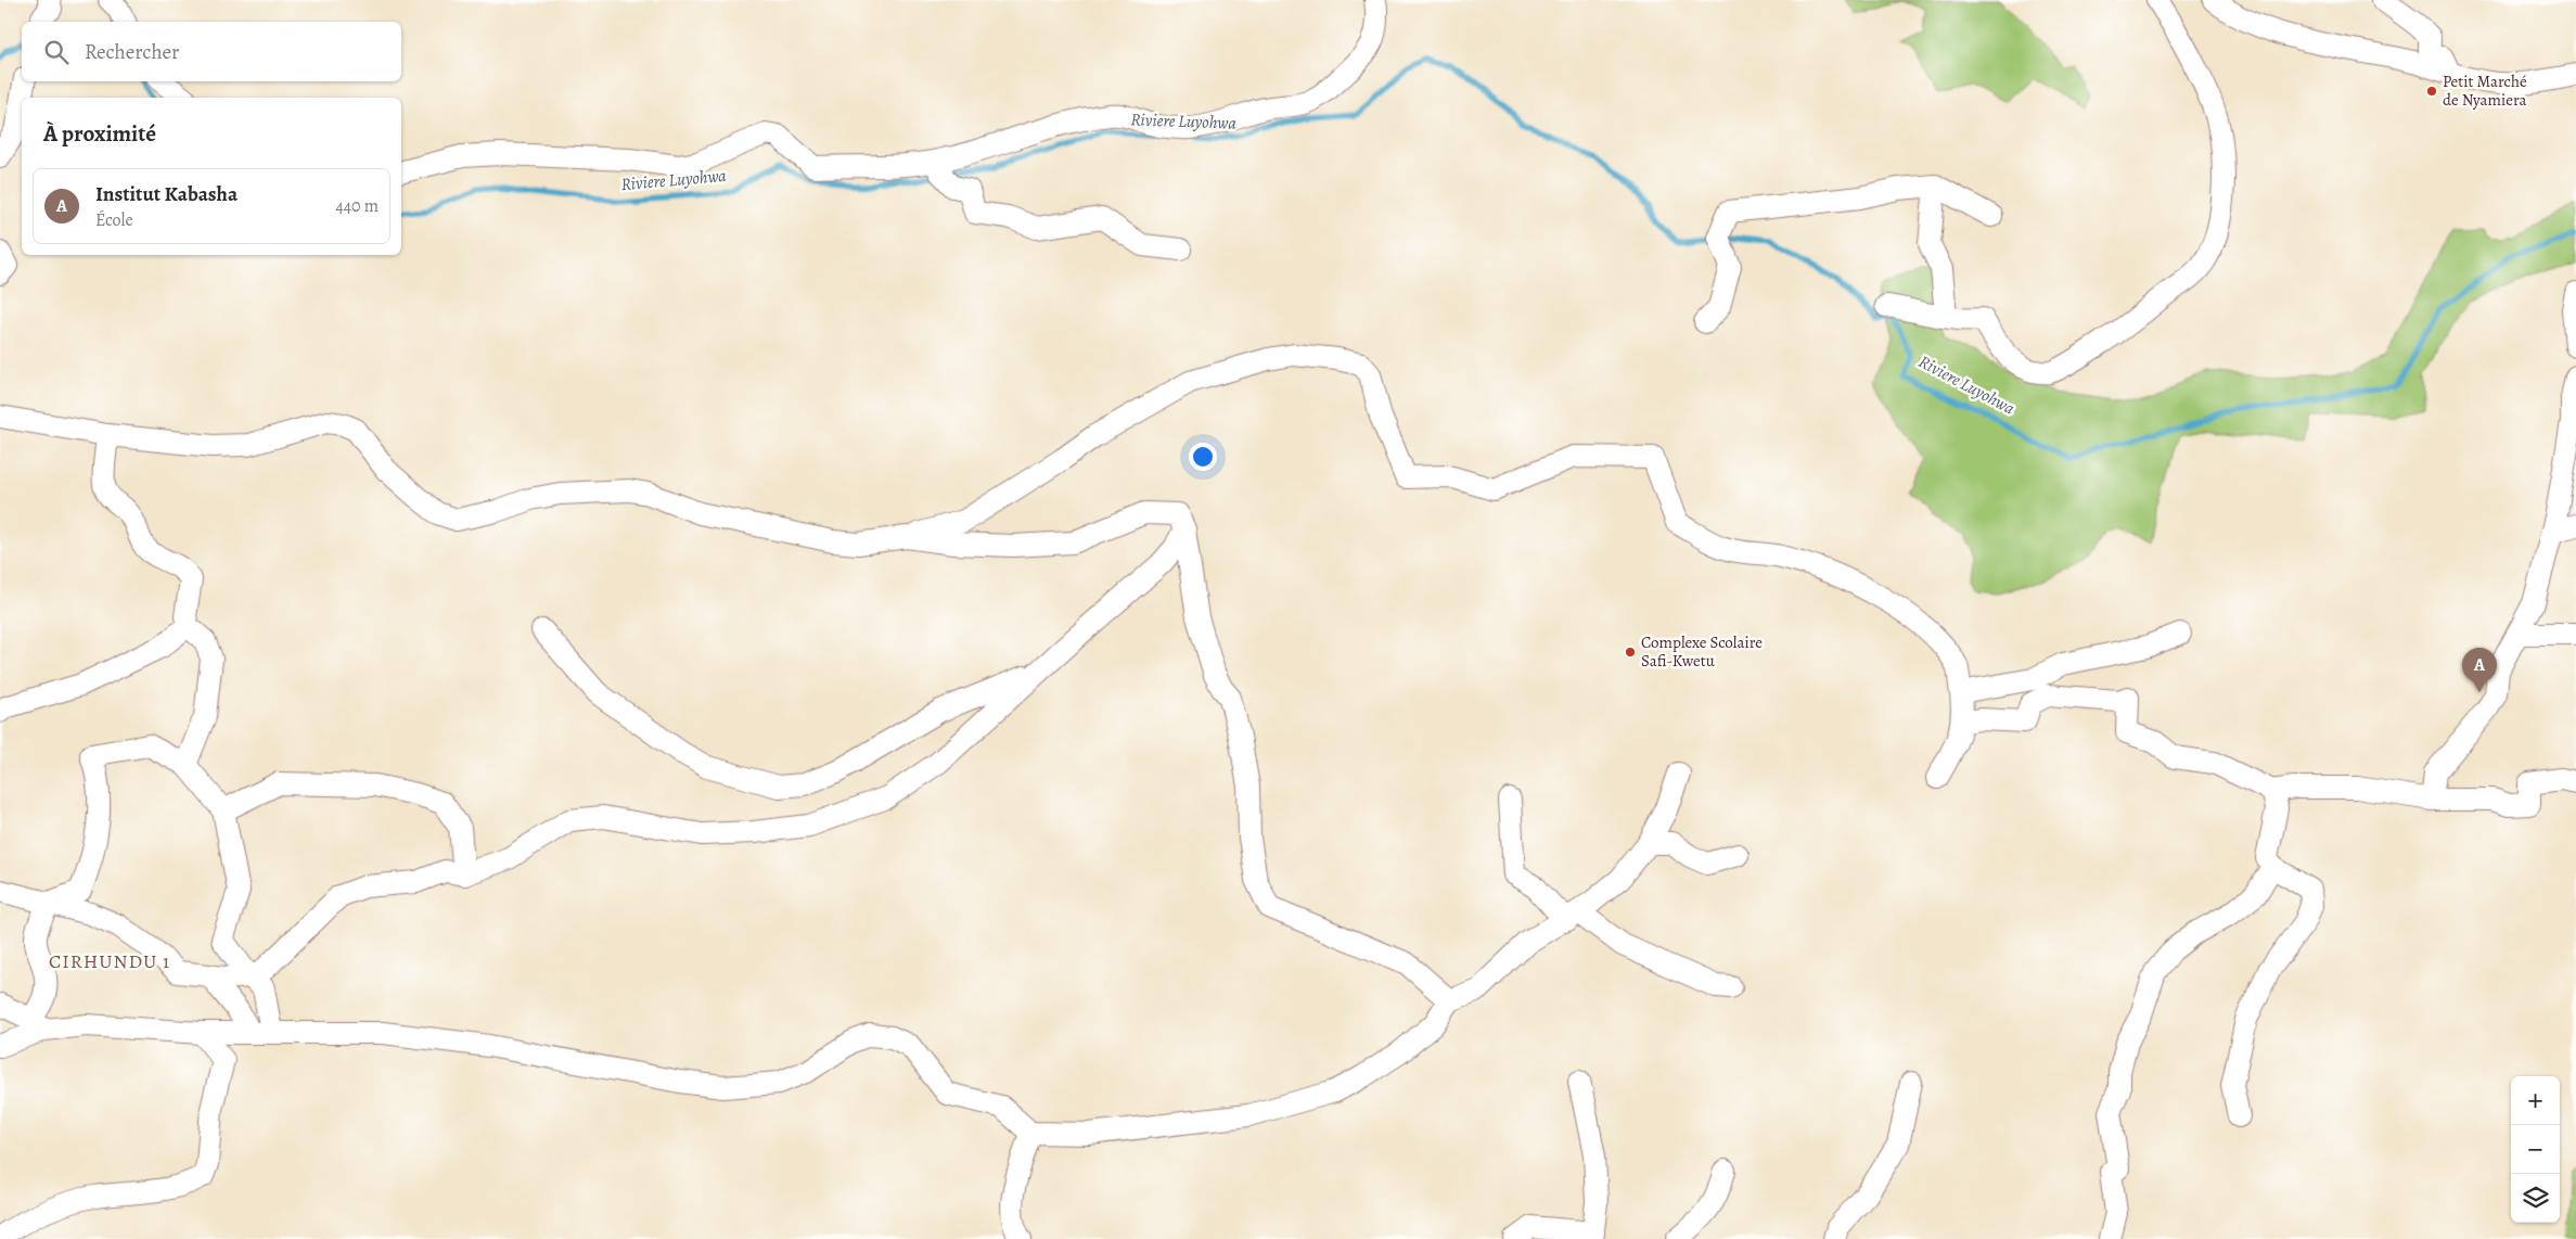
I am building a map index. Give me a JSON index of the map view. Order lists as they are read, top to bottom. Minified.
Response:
{"districts":["CIRHUNDU 1"],"water":["Riviere Luyohwa"],"places":["Petit Marché de Nyamiera","Complexe Scolaire Safi-Kwetu"],"page":{"search":"Rechercher","heading":"À proximité","list":[{"mark":"A","name":"Institut Kabasha","note":"École","value":"440 m"}],"pins":"A","map_buttons":["+","−"]}}
